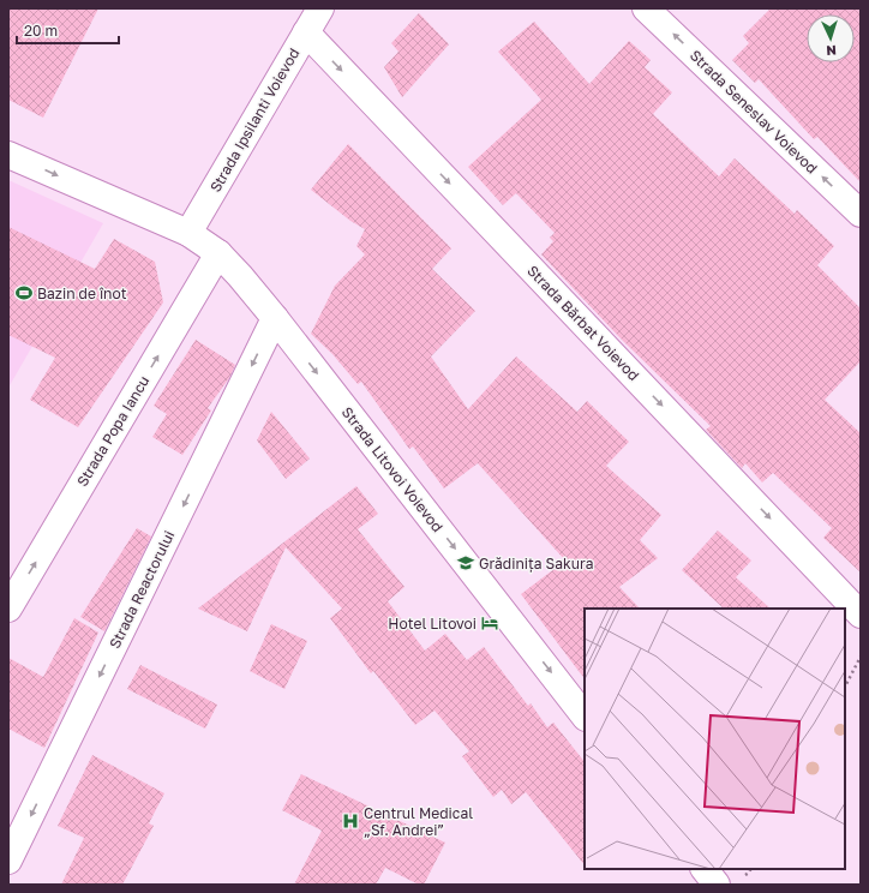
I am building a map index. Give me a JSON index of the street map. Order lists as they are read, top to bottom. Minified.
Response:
{"streets":{"street":["Strada Seneslav Voievod","Strada Ipsilanti Voievod","Strada Bărbat Voievod","Strada Popa Iancu","Strada Litovoi Voievod","Strada Reactorului"]},"crossings":[["Strada Ipsilanti Voievod","Strada Bărbat Voievod"],["Strada Ipsilanti Voievod","Strada Litovoi Voievod"],["Strada Popa Iancu","Strada Litovoi Voievod"],["Strada Litovoi Voievod","Strada Reactorului"]],"one_way":["Strada Seneslav Voievod","Strada Bărbat Voievod","Strada Popa Iancu","Strada Litovoi Voievod","Strada Reactorului"],"places":{"sports":["Bazin de înot"],"school or university":["Grădinița Sakura"],"hotel":["Hotel Litovoi"],"hospital":["Centrul Medical „Sf. Andrei”"]},"scale_bar":"20 m","north":"bottom"}
